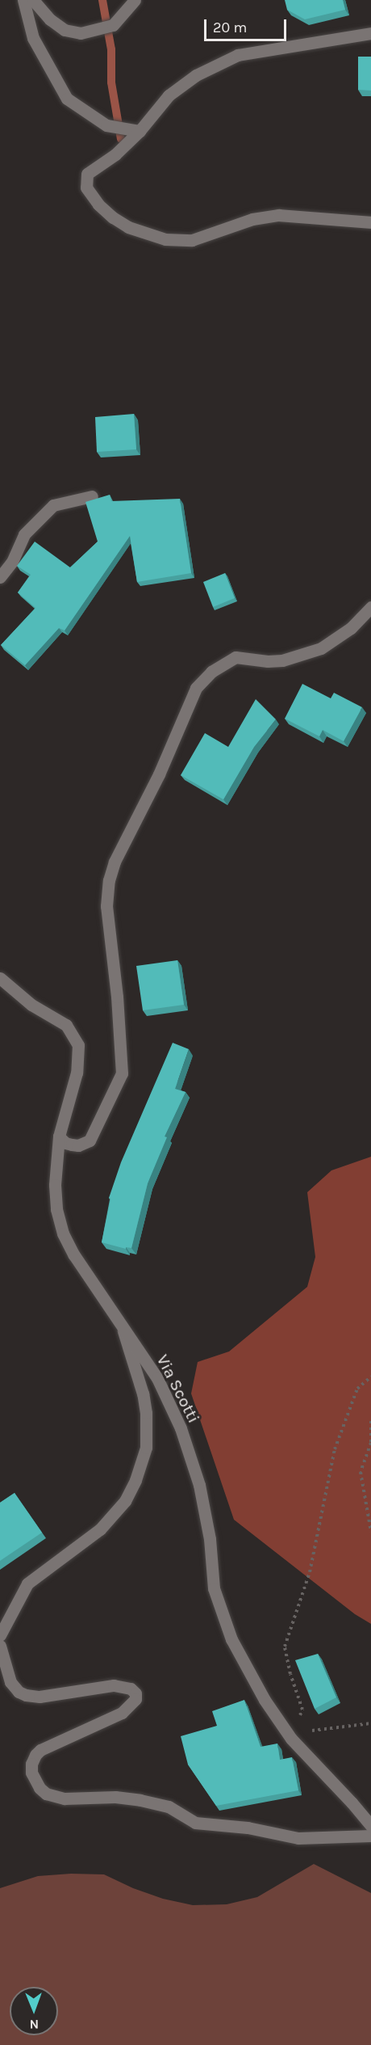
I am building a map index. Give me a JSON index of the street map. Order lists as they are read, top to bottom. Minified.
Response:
{"streets":{"street":["Via Scotti"]},"scale_bar":"20 m","north":"bottom"}
